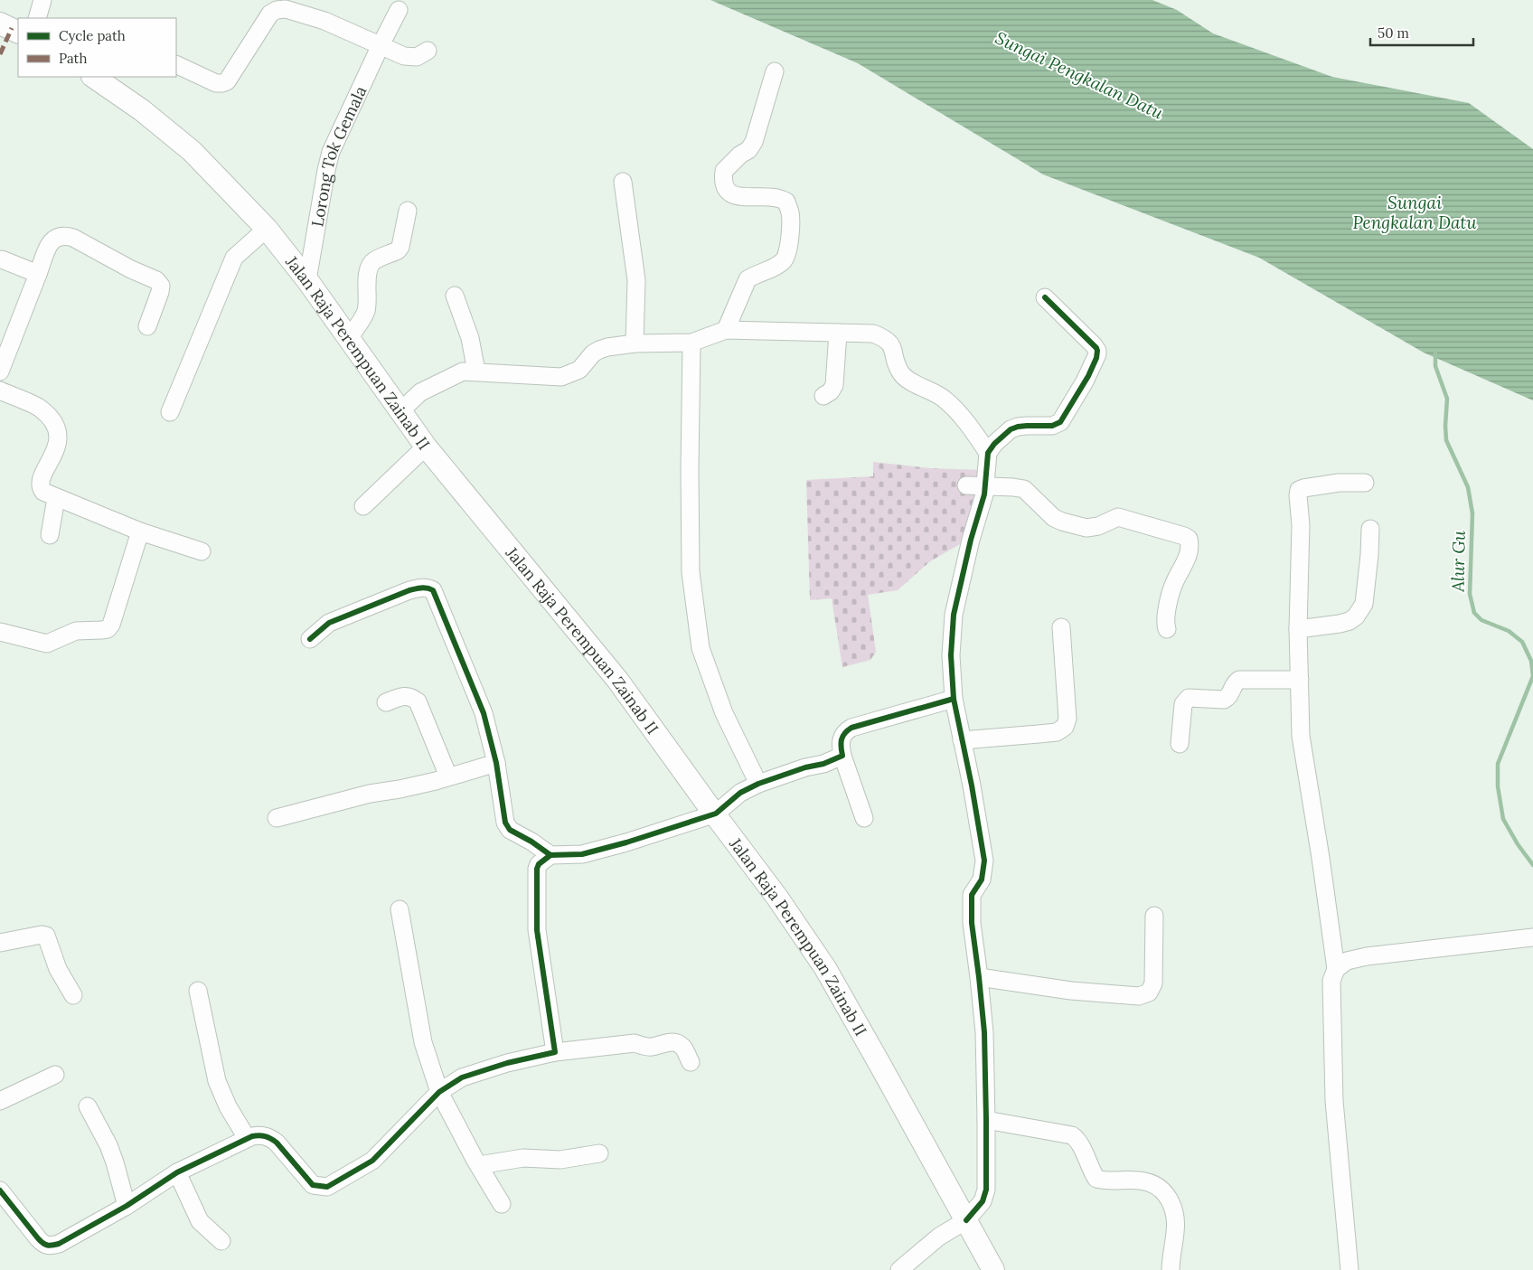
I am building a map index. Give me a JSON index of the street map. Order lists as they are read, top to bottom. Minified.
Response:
{"streets":{"main road":["Jalan Raja Perempuan Zainab II"],"street":["Lorong Tok Gemala"]},"crossings":[["Lorong Tok Gemala","Jalan Raja Perempuan Zainab II"]],"water":["Sungai Pengkalan Datu","Alur Gu"],"legend":["Cycle path","Path"],"scale_bar":"50 m"}
